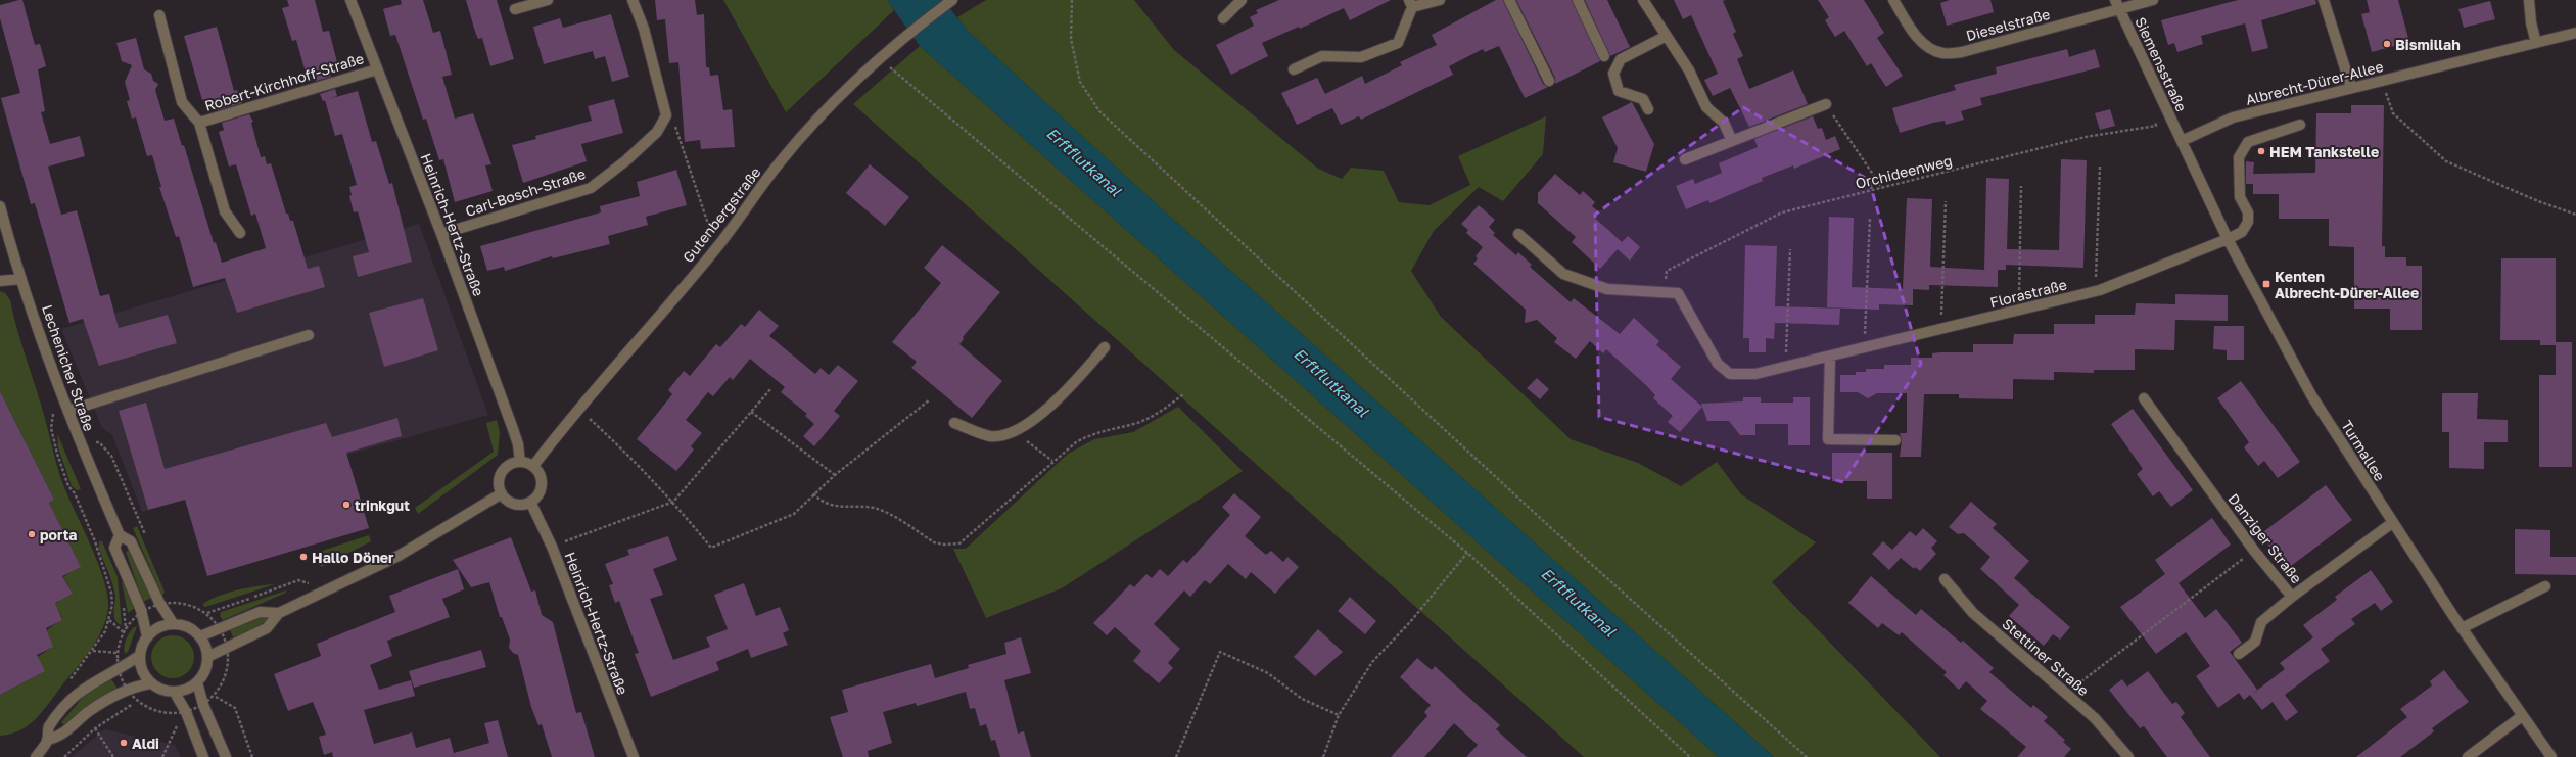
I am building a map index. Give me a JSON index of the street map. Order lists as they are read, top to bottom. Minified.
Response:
{"streets":{"street":["Dieselstraße","Siemensstraße","Robert-Kirchhoff-Straße","Albrecht-Dürer-Allee","Carl-Bosch-Straße","Gutenbergstraße","Heinrich-Hertz-Straße","Florastraße","Lechenicher Straße","Turmallee","Danziger Straße","Stettiner Straße"],"path":["Orchideenweg"]},"crossings":[["Dieselstraße","Siemensstraße"],["Siemensstraße","Albrecht-Dürer-Allee"],["Siemensstraße","Orchideenweg"],["Siemensstraße","Turmallee"],["Robert-Kirchhoff-Straße","Heinrich-Hertz-Straße"],["Albrecht-Dürer-Allee","Turmallee"],["Orchideenweg","Florastraße"],["Carl-Bosch-Straße","Heinrich-Hertz-Straße"],["Gutenbergstraße","Heinrich-Hertz-Straße"],["Florastraße","Turmallee"],["Turmallee","Danziger Straße"]],"water":["Erftflutkanal"],"places":{"other":["Bismillah","HEM Tankstelle","trinkgut","porta","Hallo Döner","Aldi"],"transit":["Kenten Albrecht-Dürer-Allee"]}}
